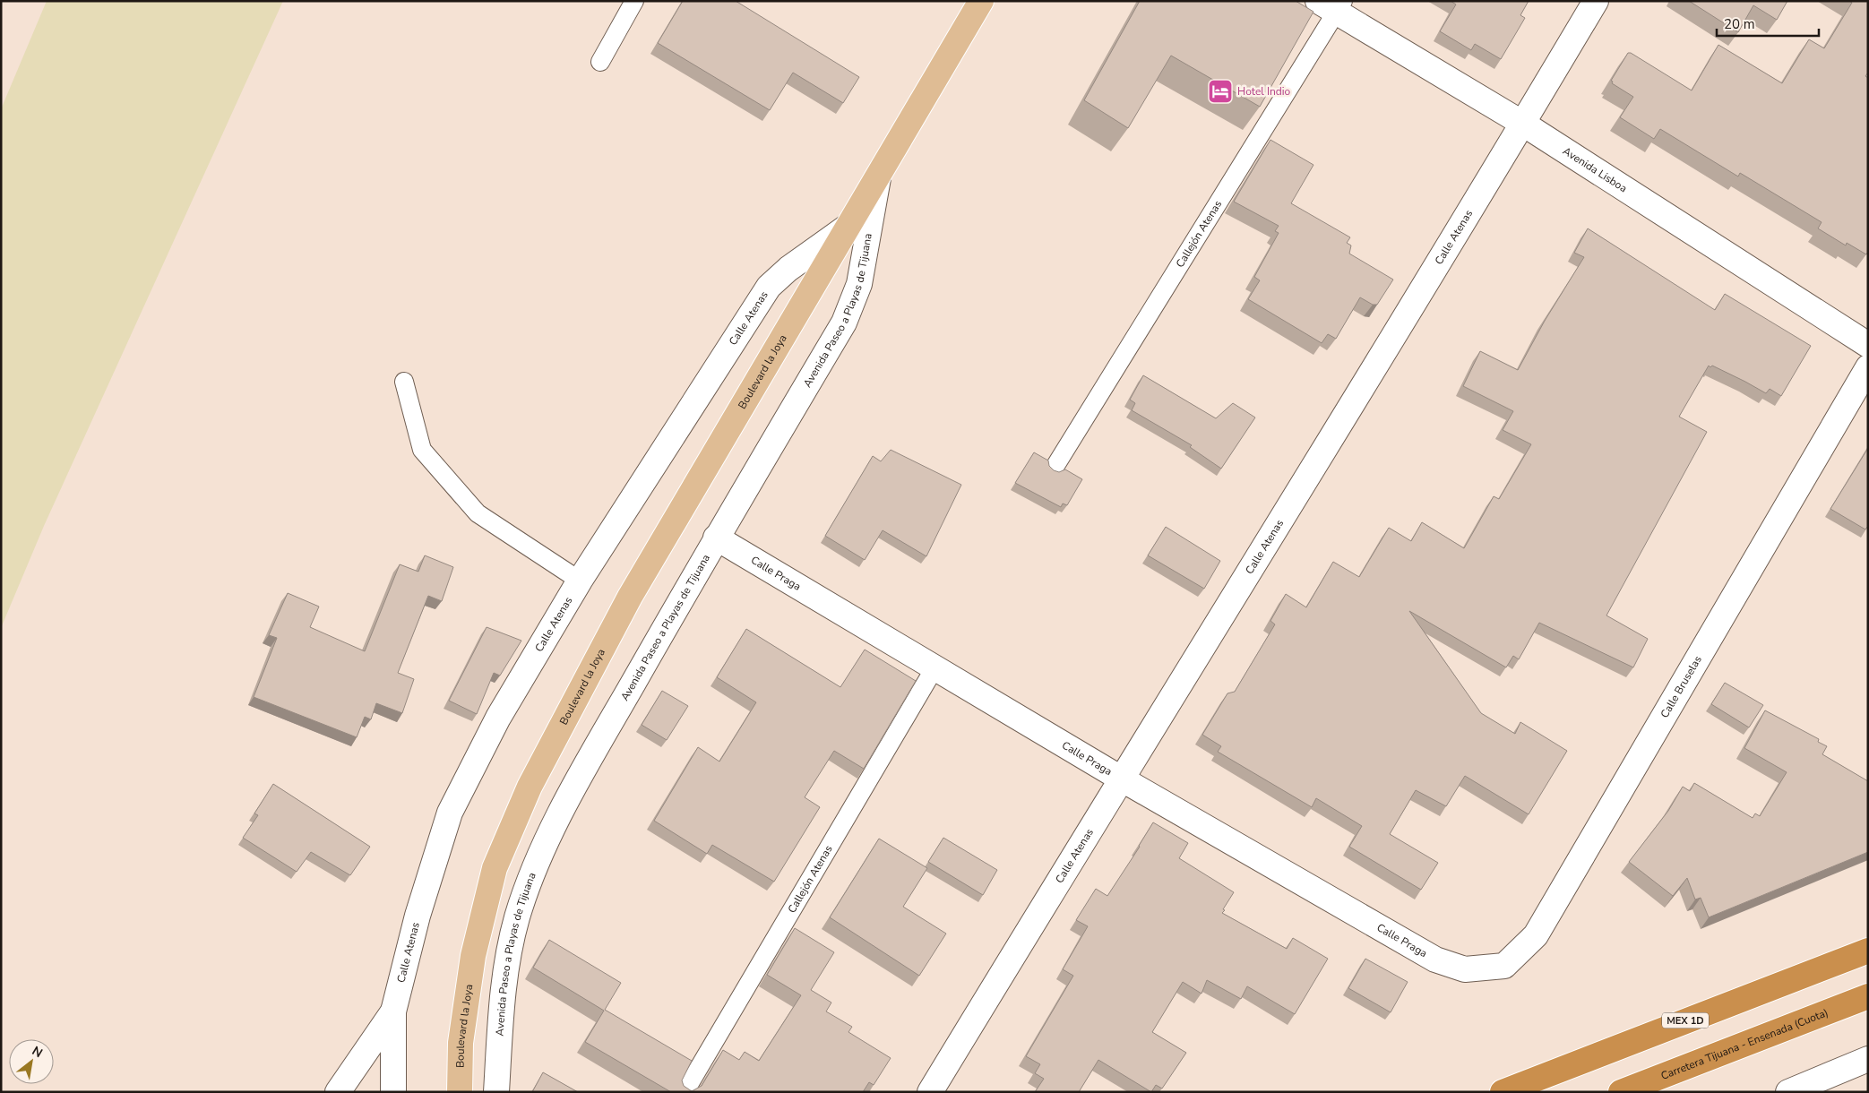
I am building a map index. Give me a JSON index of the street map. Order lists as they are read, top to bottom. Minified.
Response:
{"streets":{"highway":["MEX 1D","Carretera Tijuana - Ensenada (Cuota)"],"main road":["Avenida Paseo a Playas de Tijuana","Boulevard la Joya"],"street":["Avenida Lisboa","Calle Atenas","Calle Praga","Calle Bruselas"],"lane":["Callejón Atenas"]},"crossings":[["Avenida Lisboa","Callejón Atenas"],["Avenida Lisboa","Calle Atenas"],["Callejón Atenas","Calle Praga"],["Calle Atenas","Avenida Paseo a Playas de Tijuana"],["Calle Atenas","Calle Praga"],["Avenida Paseo a Playas de Tijuana","Boulevard la Joya"],["Avenida Paseo a Playas de Tijuana","Calle Praga"],["Calle Praga","Calle Bruselas"]],"places":{"hotel":["Hotel Indio"]},"scale_bar":"20 m","north":"top right"}
